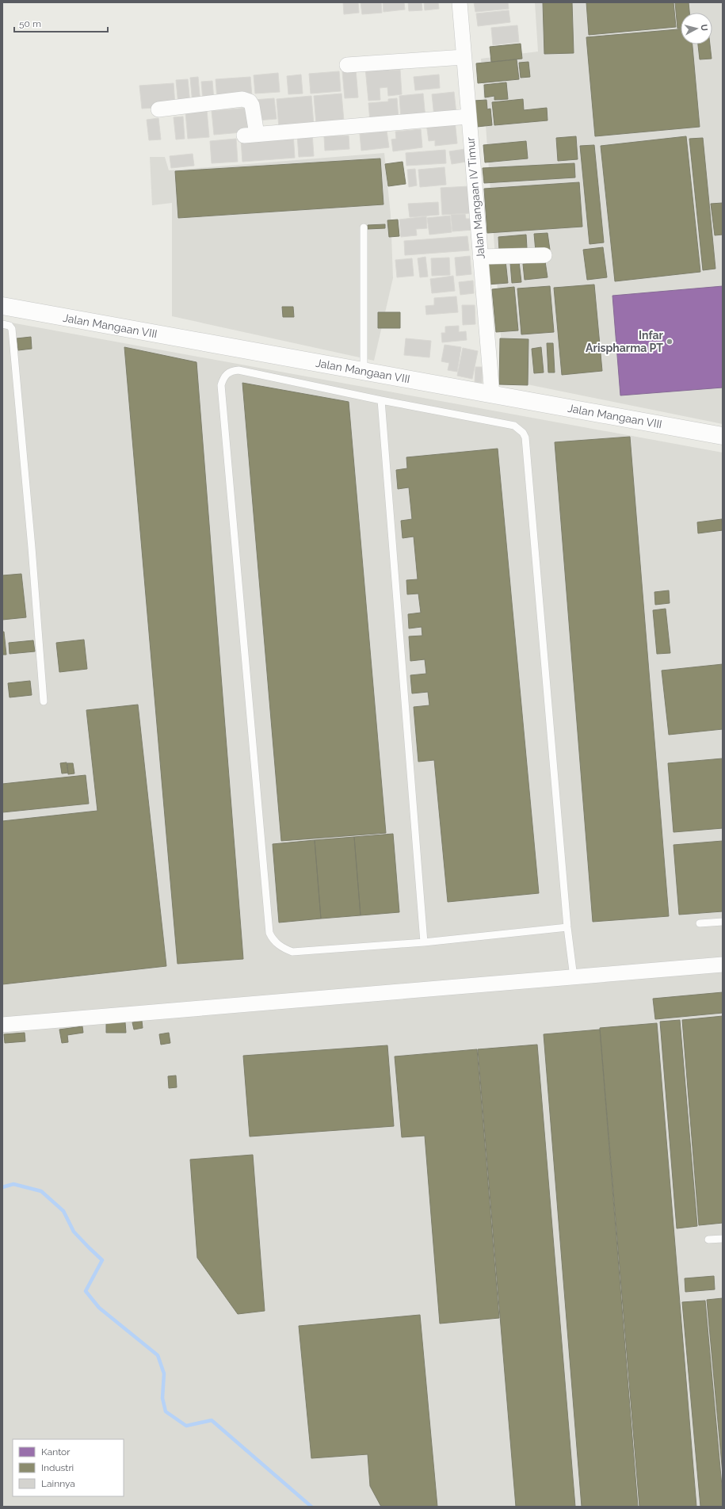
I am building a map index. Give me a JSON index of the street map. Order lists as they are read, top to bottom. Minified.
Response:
{"streets":{"street":["Jalan Mangaan IV Timur","Jalan Mangaan VIII"]},"crossings":[["Jalan Mangaan IV Timur","Jalan Mangaan VIII"]],"places":["Infar Arispharma PT"],"legend":["Kantor","Industri","Lainnya"],"scale_bar":"50 m","north":"right"}
